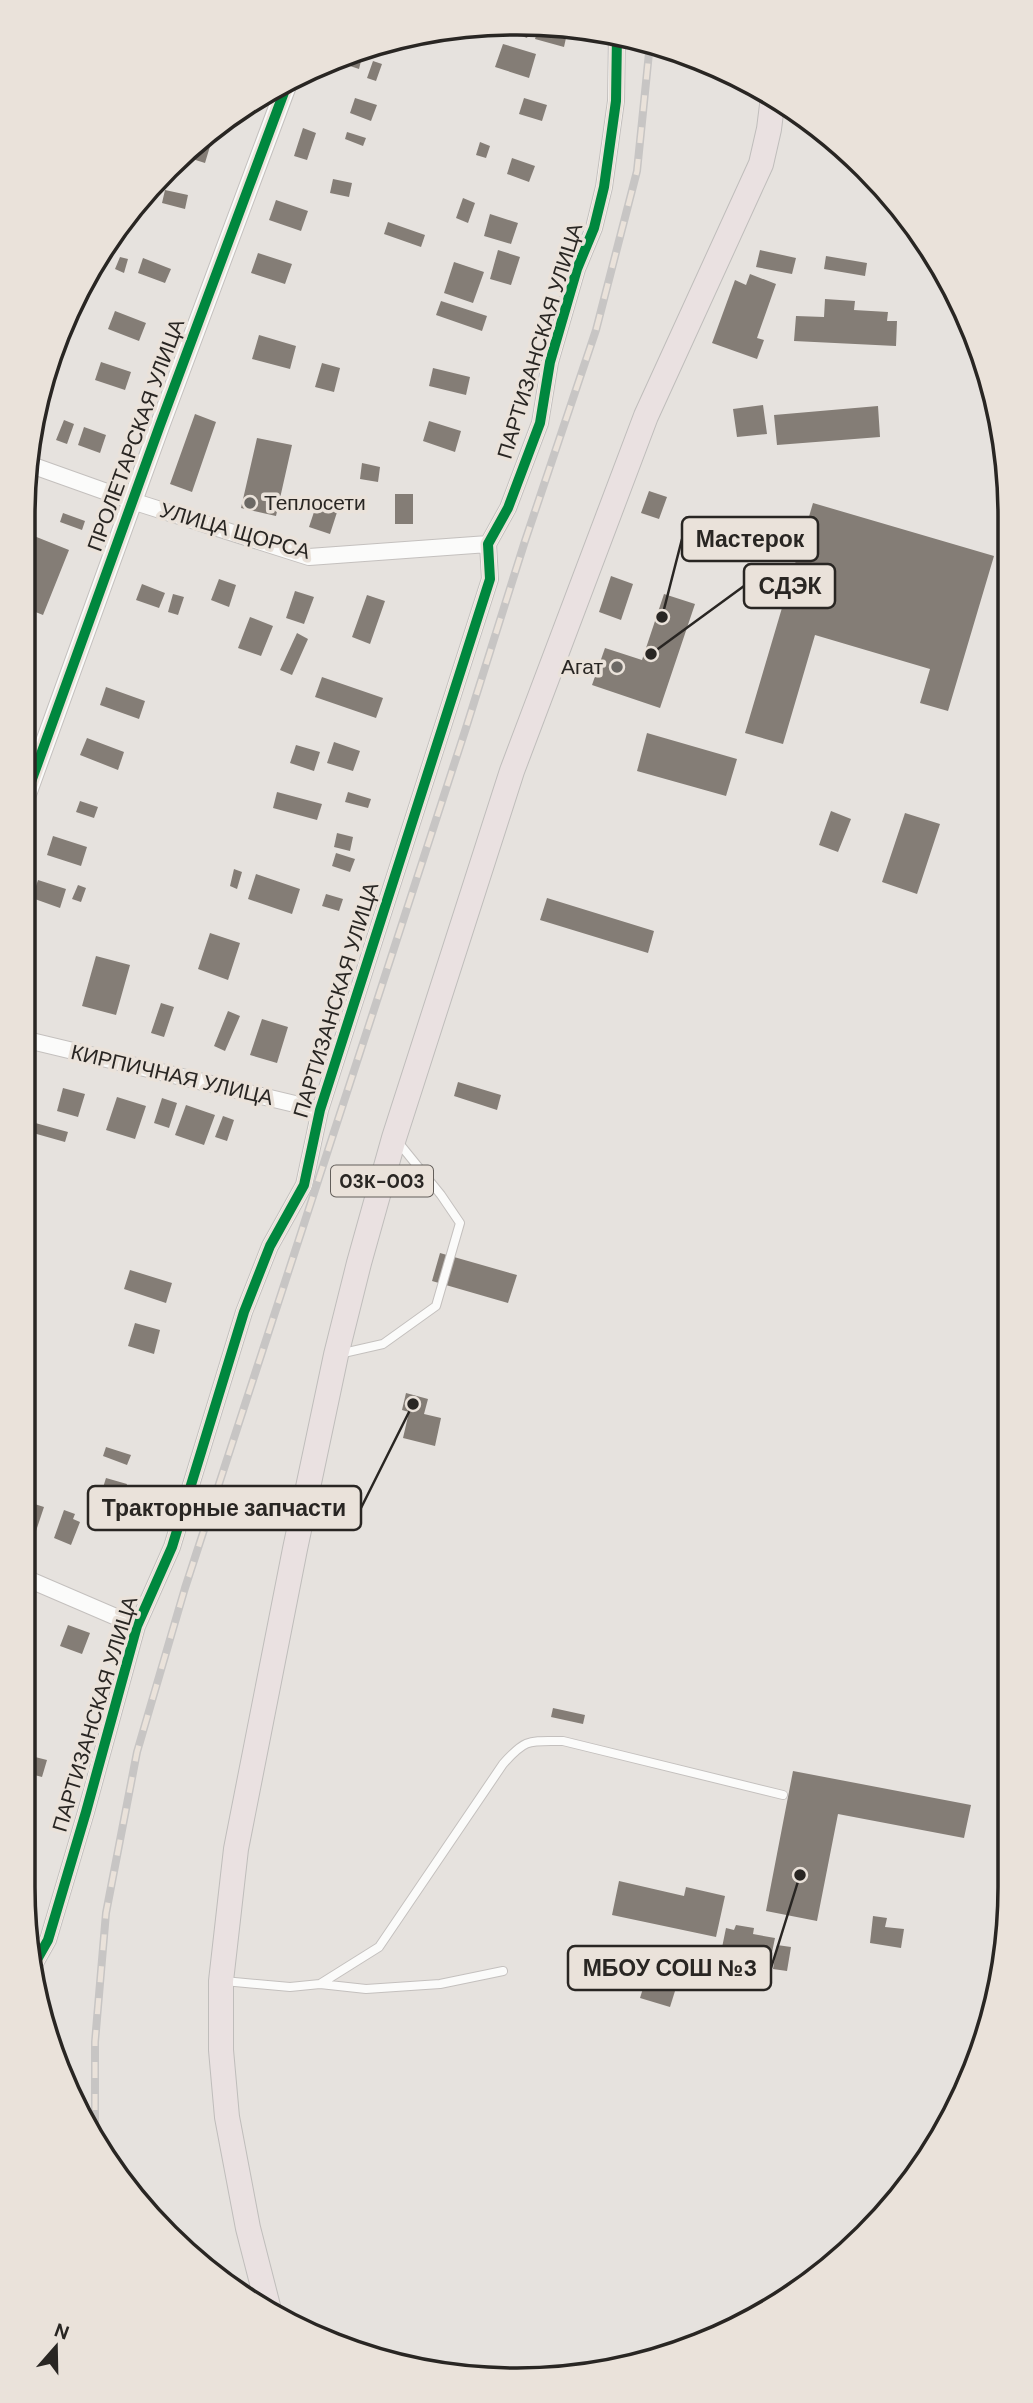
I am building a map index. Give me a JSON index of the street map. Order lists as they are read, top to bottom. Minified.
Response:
{"streets":{"main road":["03К-003"],"street":["ПАРТИЗАНСКАЯ УЛИЦА","ПРОЛЕТАРСКАЯ УЛИЦА","УЛИЦА ЩОРСА","КИРПИЧНАЯ УЛИЦА"]},"crossings":[["ПАРТИЗАНСКАЯ УЛИЦА","УЛИЦА ЩОРСА"],["ПАРТИЗАНСКАЯ УЛИЦА","КИРПИЧНАЯ УЛИЦА"],["ПРОЛЕТАРСКАЯ УЛИЦА","УЛИЦА ЩОРСА"]],"places":["Теплосети","Мастерок","СДЭК","Агат","Тракторные запчасти","МБОУ СОШ №3"],"north":"top"}
